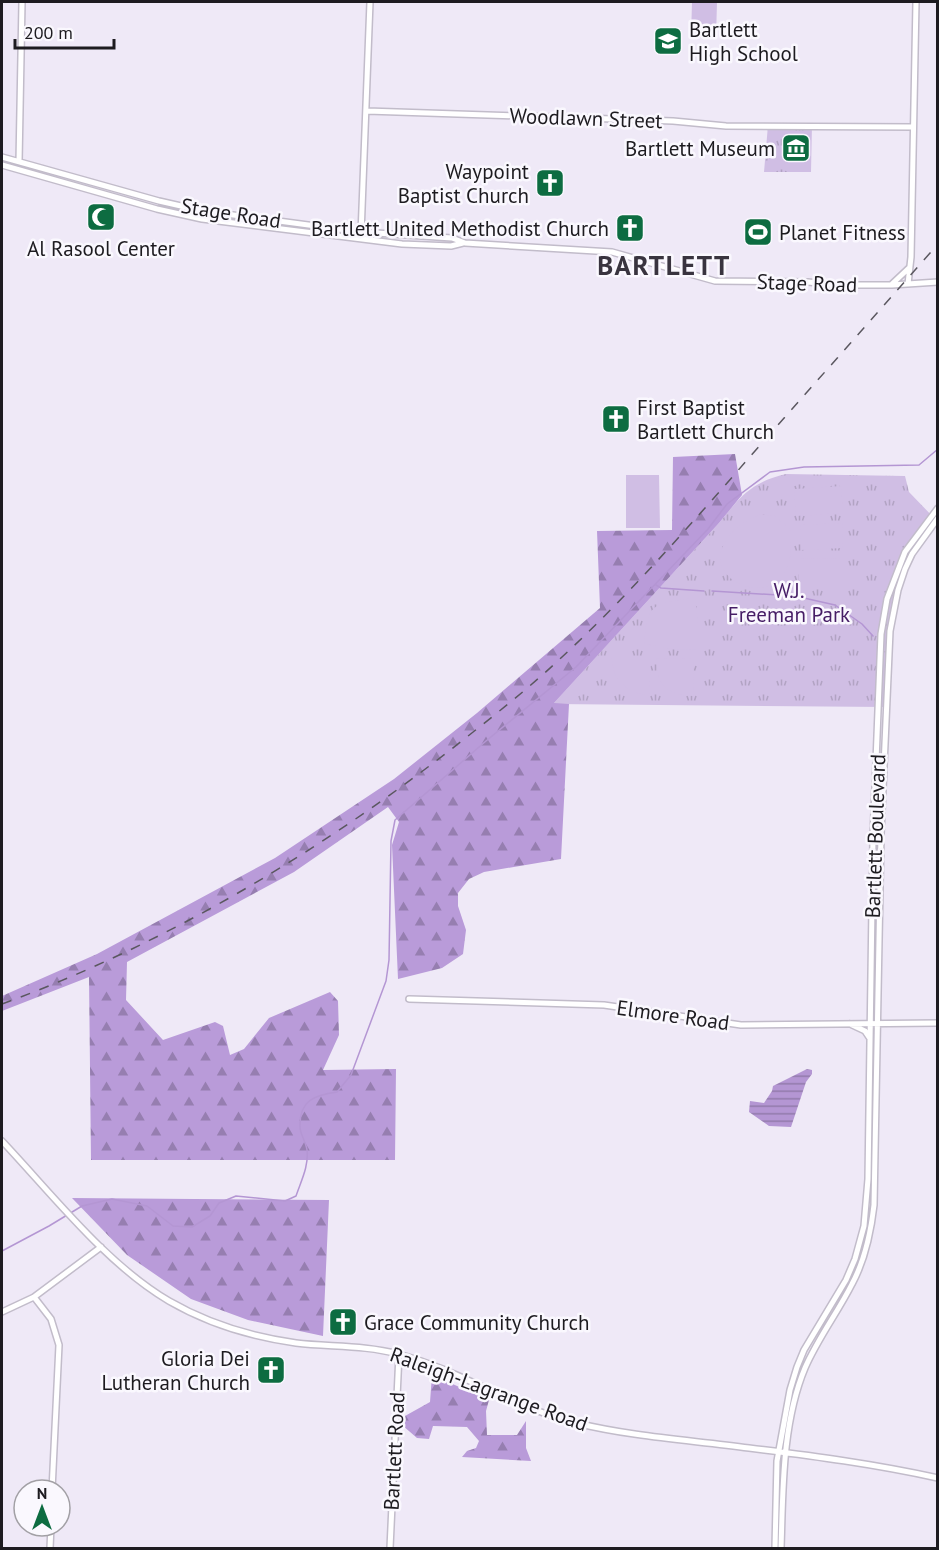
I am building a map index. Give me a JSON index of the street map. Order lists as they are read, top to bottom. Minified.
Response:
{"streets":{"main road":["Woodlawn Street","Stage Road","Bartlett Boulevard","Elmore Road","Raleigh-Lagrange Road","Bartlett Road"]},"crossings":[["Bartlett Boulevard","Elmore Road"],["Raleigh-Lagrange Road","Bartlett Road"]],"districts":["BARTLETT"],"parks":["W.J. Freeman Park"],"places":{"school or university":["Bartlett High School"],"museum":["Bartlett Museum"],"church":["Waypoint Baptist Church","Bartlett United Methodist Church","First Baptist Bartlett Church","Grace Community Church","Gloria Dei Lutheran Church"],"mosque":["Al Rasool Center"],"sports":["Planet Fitness"]},"scale_bar":"200 m","north":"top"}
